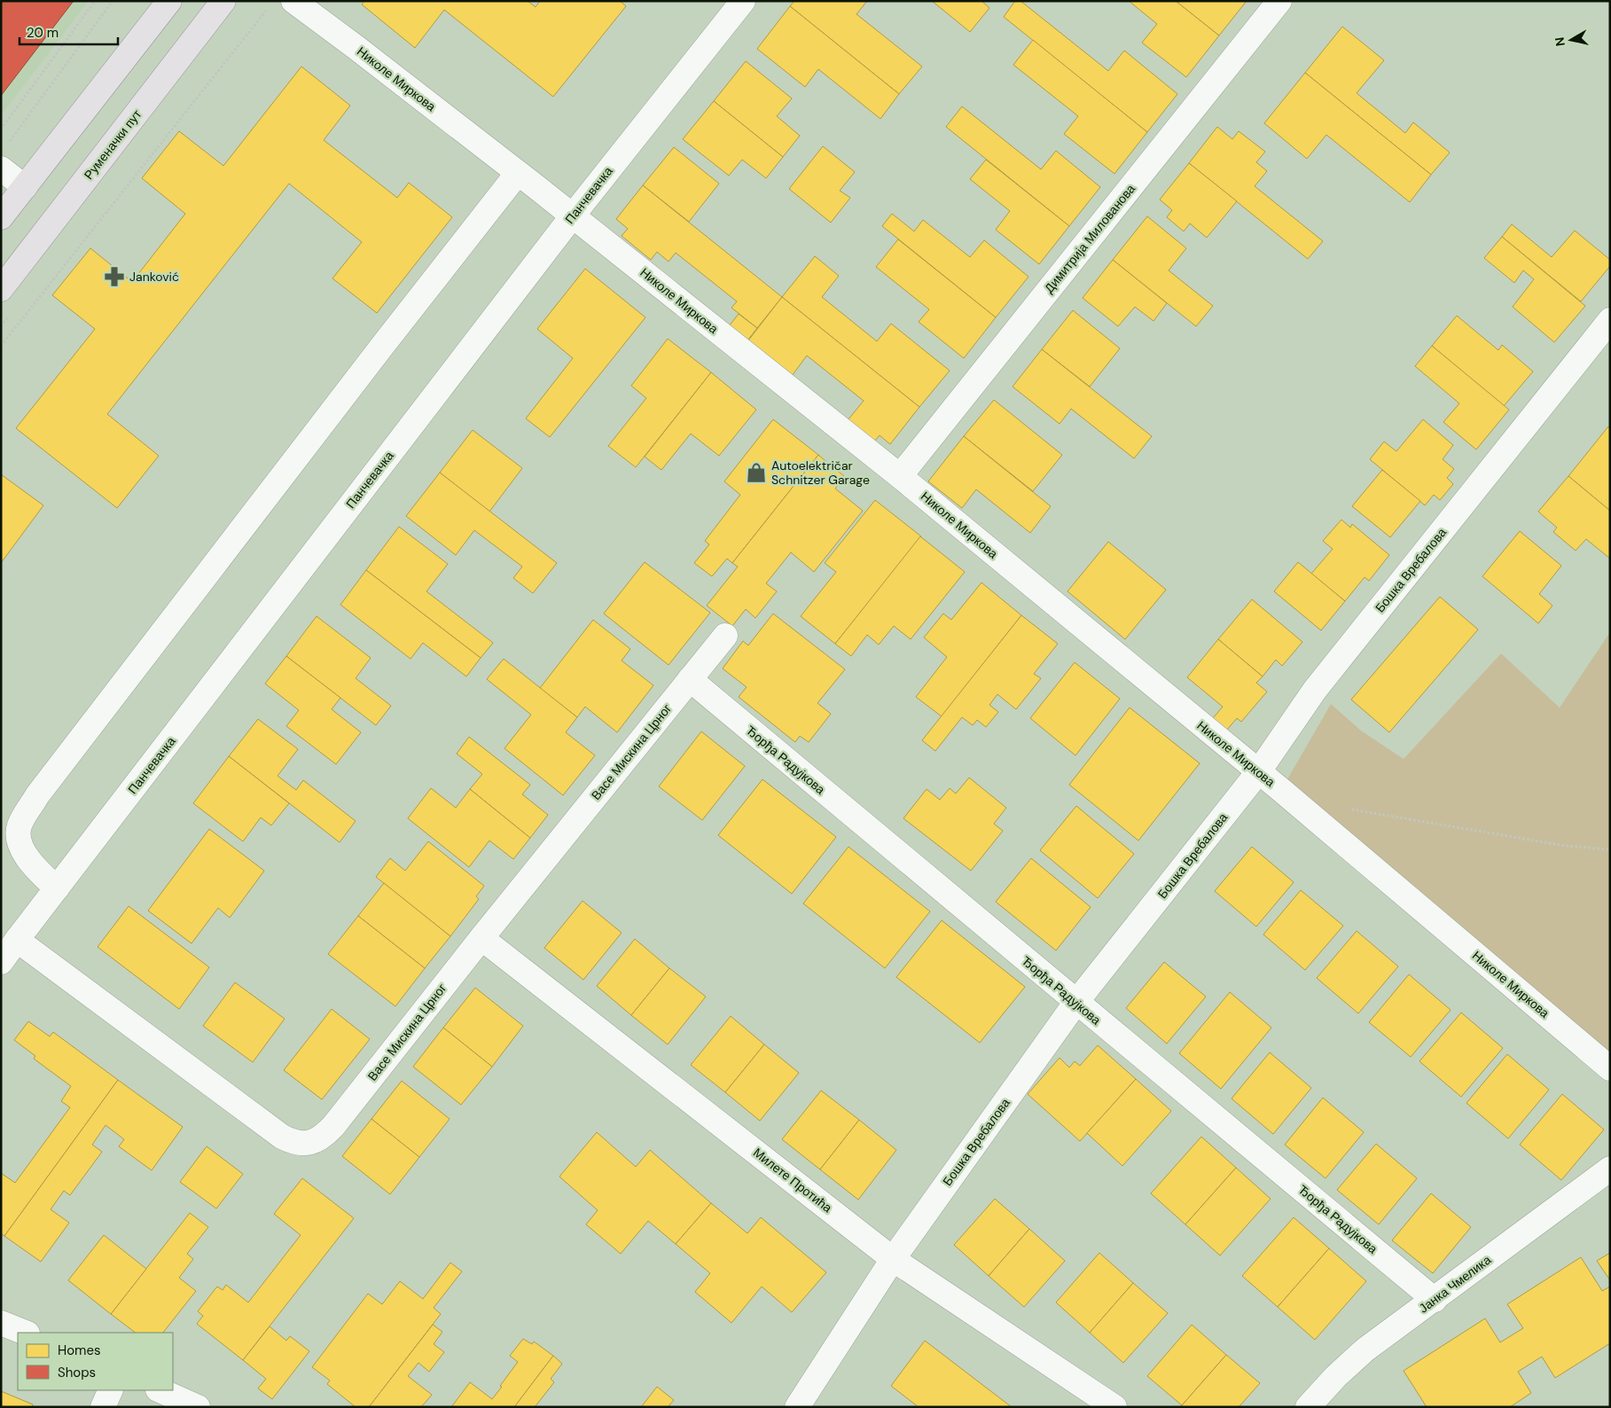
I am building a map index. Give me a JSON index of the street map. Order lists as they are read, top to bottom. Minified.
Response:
{"streets":{"main road":["Руменачки пут"],"street":["Николе Миркова","Панчевачка","Димитрија Милованова","Бошка Вребалова","Васе Мискина Црног","Ђорђа Радујкова","Милете Протића","Јанка Чмелика"]},"crossings":[["Николе Миркова","Панчевачка"],["Николе Миркова","Димитрија Милованова"],["Николе Миркова","Бошка Вребалова"],["Панчевачка","Васе Мискина Црног"],["Бошка Вребалова","Ђорђа Радујкова"],["Бошка Вребалова","Милете Протића"],["Васе Мискина Црног","Ђорђа Радујкова"],["Васе Мискина Црног","Милете Протића"],["Ђорђа Радујкова","Јанка Чмелика"]],"places":{"pharmacy":["Janković"],"shop":["Autoelektričar Schnitzer Garage"]},"legend":["Homes","Shops"],"scale_bar":"20 m","north":"left"}
